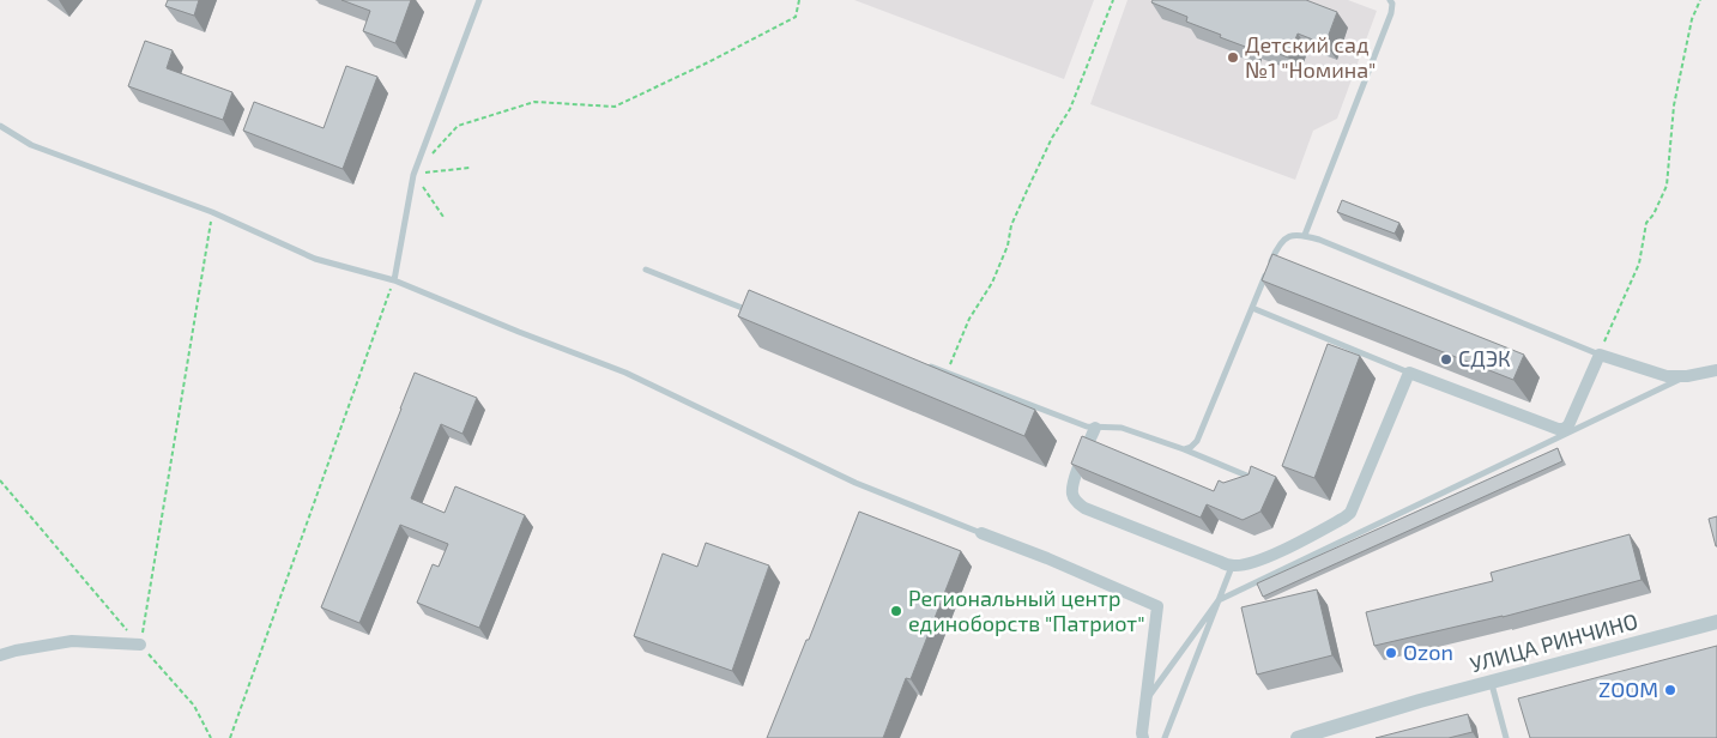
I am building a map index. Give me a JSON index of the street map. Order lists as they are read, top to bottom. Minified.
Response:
{"streets":{"street":["УЛИЦА РИНЧИНО"]},"places":["Детский сад №1 \"Номина\"","СДЭК","Региональный центр единоборств \"Патриот\"","Ozon","ZOOM"]}
